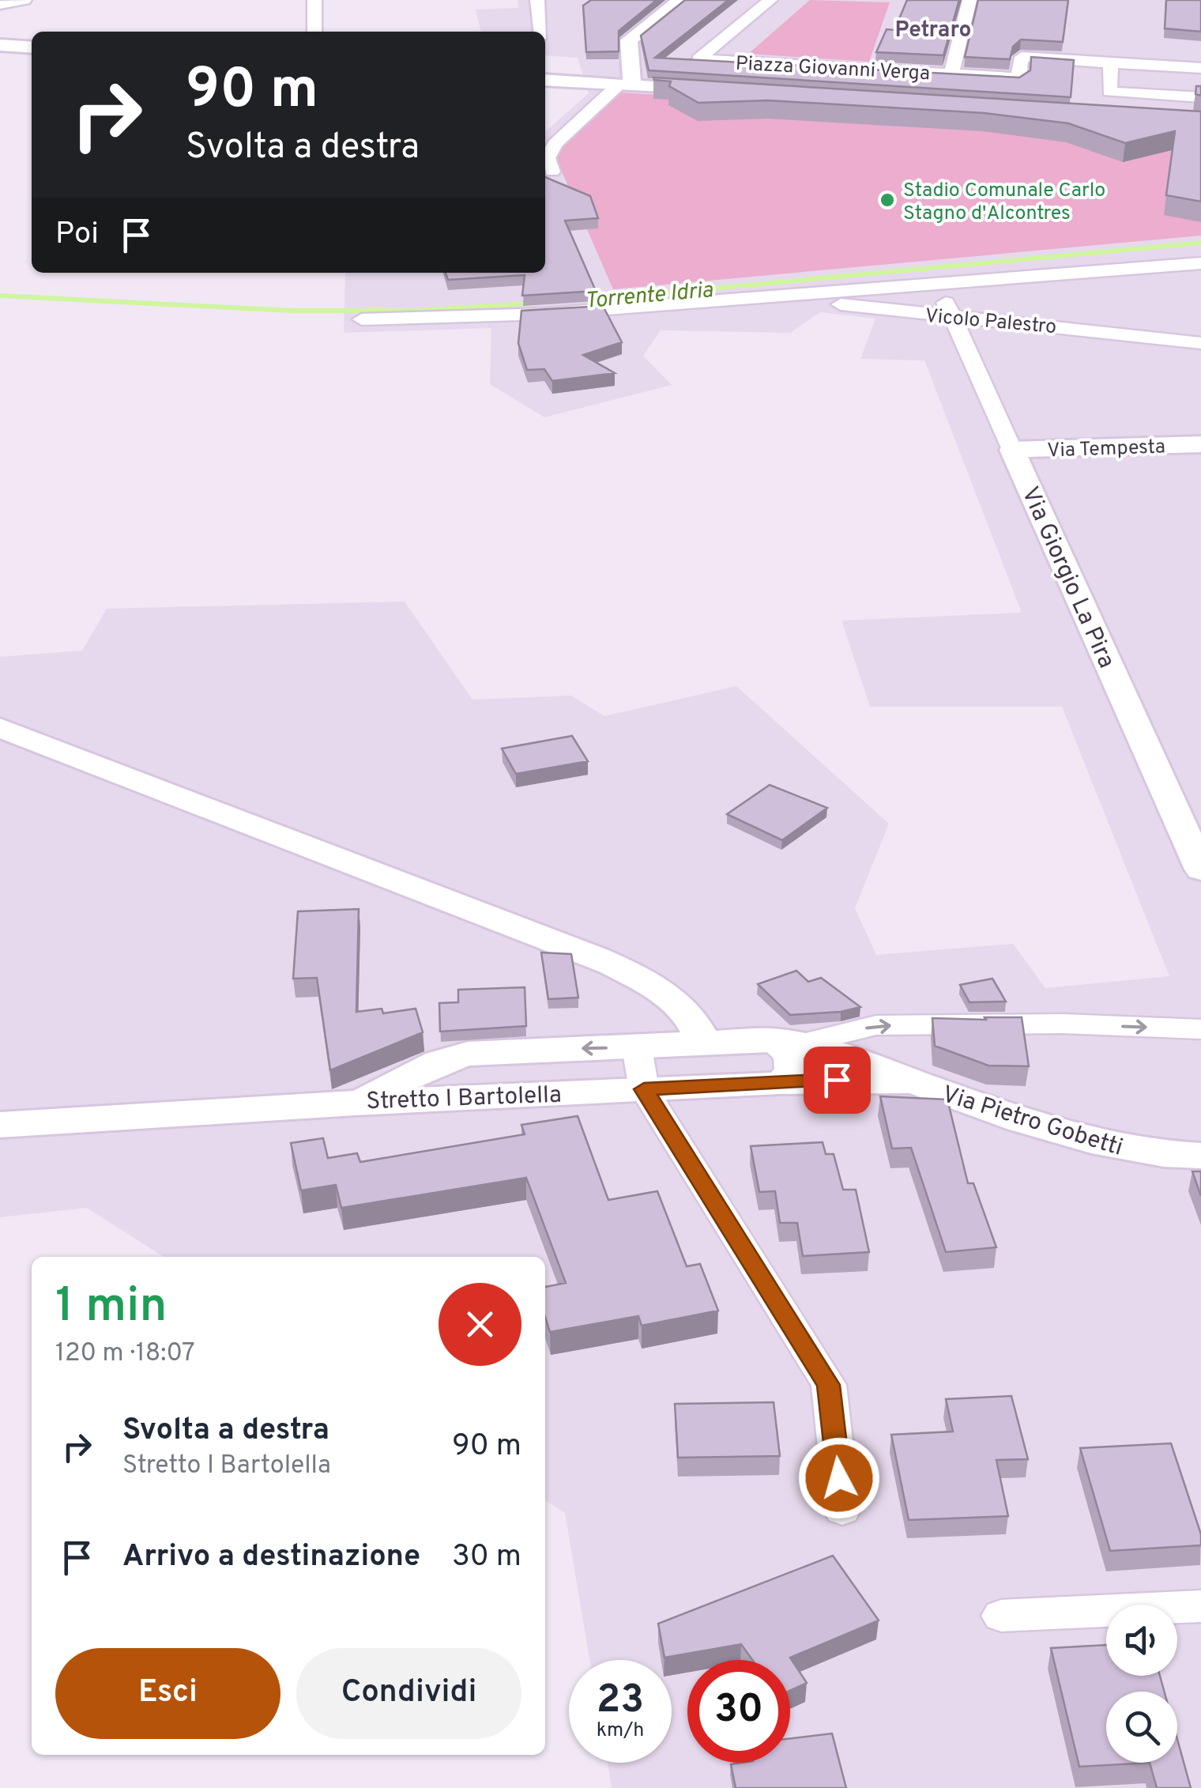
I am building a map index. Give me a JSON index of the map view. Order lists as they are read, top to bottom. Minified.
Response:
{"streets":{"street":["Piazza Giovanni Verga","Vicolo Palestro","Via Tempesta","Via Giorgio La Pira","Stretto I Bartolella","Via Pietro Gobetti"]},"crossings":[["Vicolo Palestro","Via Giorgio La Pira"],["Via Tempesta","Via Giorgio La Pira"],["Stretto I Bartolella","Via Pietro Gobetti"]],"districts":["Petraro"],"water":["Torrente Idria"],"places":["Stadio Comunale Carlo Stagno d'Alcontres"],"page":{"turn":["90 m","Svolta a destra"],"then":"Poi","heading":["1 min","120 m · 18:07"],"list":[{"name":"Svolta a destra","note":"Stretto I Bartolella","value":"90 m"},{"name":"Arrivo a destinazione","value":"30 m"}],"buttons":["Esci","Condividi"],"speed":"23 km/h","limit":"30"}}
